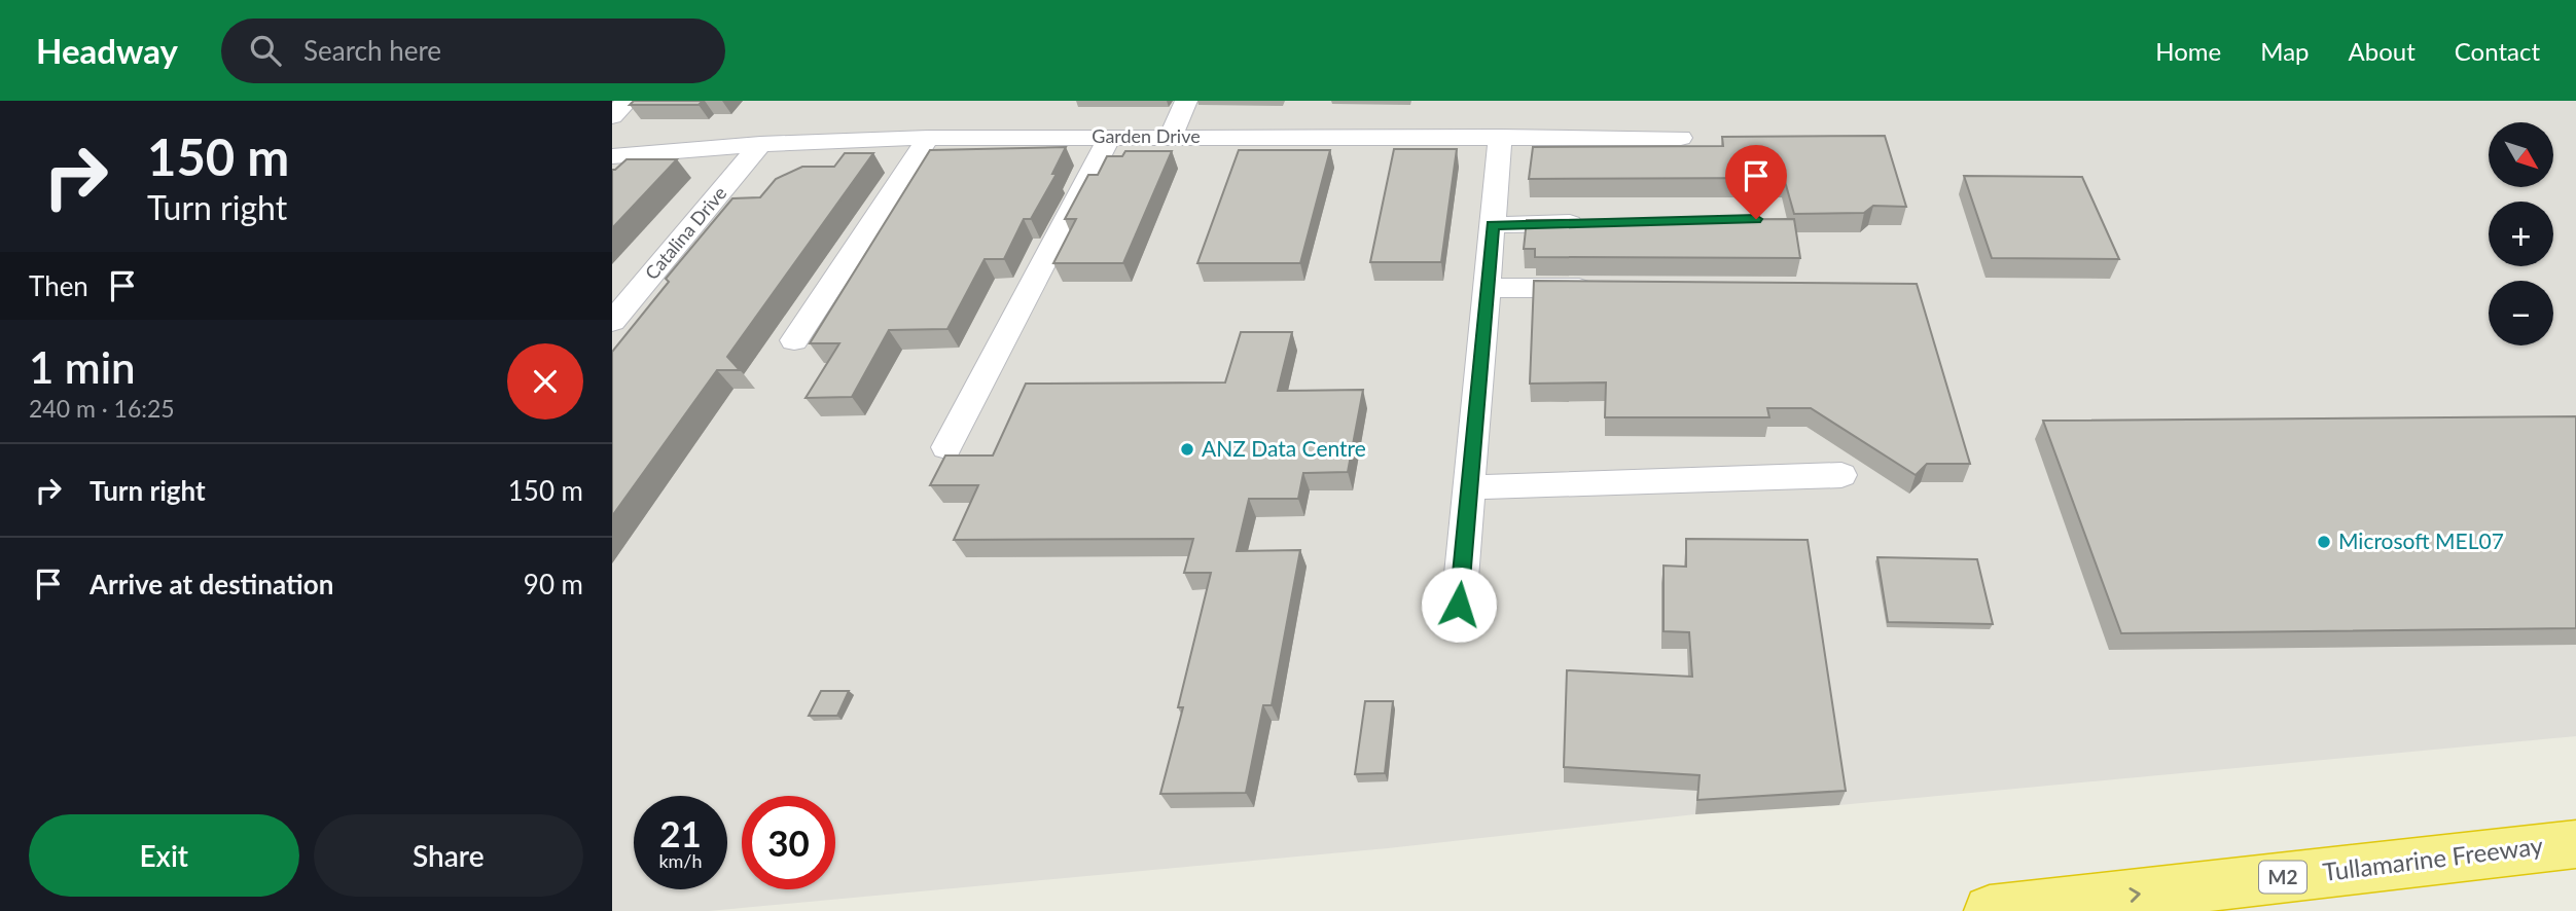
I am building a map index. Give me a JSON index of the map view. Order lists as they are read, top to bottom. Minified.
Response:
{"streets":{"highway":["Tullamarine Freeway","M2"],"street":["Garden Drive","Catalina Drive"]},"crossings":[["Garden Drive","Catalina Drive"]],"one_way":["Tullamarine Freeway"],"places":["ANZ Data Centre","Microsoft MEL07"],"north":"bottom right","page":{"header":"Headway","search":"Search here","nav":["Home","Map","About","Contact"],"turn":["150 m","Turn right"],"map_buttons":["+","−"],"then":"Then","heading":["1 min","240 m · 16:25"],"list":[{"name":"Turn right","value":"150 m"},{"name":"Arrive at destination","value":"90 m"}],"speed":"21 km/h","limit":"30","buttons":["Exit","Share"]}}
